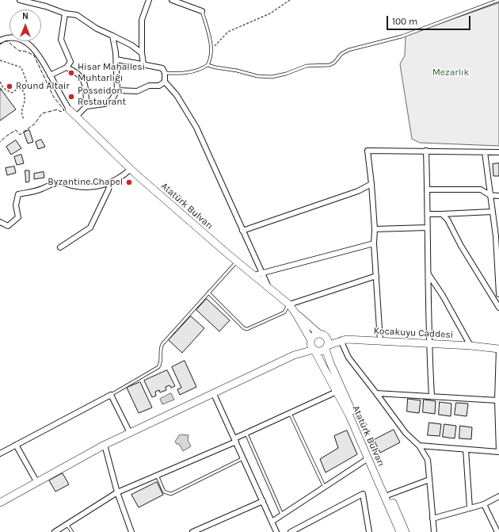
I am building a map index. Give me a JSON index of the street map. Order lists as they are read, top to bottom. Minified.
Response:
{"streets":{"main road":["Atatürk Bulvarı","Kocakuyu Caddesi"]},"crossings":[["Atatürk Bulvarı","Kocakuyu Caddesi"]],"parks":["Mezarlık"],"places":["Hisar Mahallesi Muhtarlığı","Round Altair","Posseidon Restaurant","Byzantine Chapel"],"scale_bar":"100 m","north":"top"}
